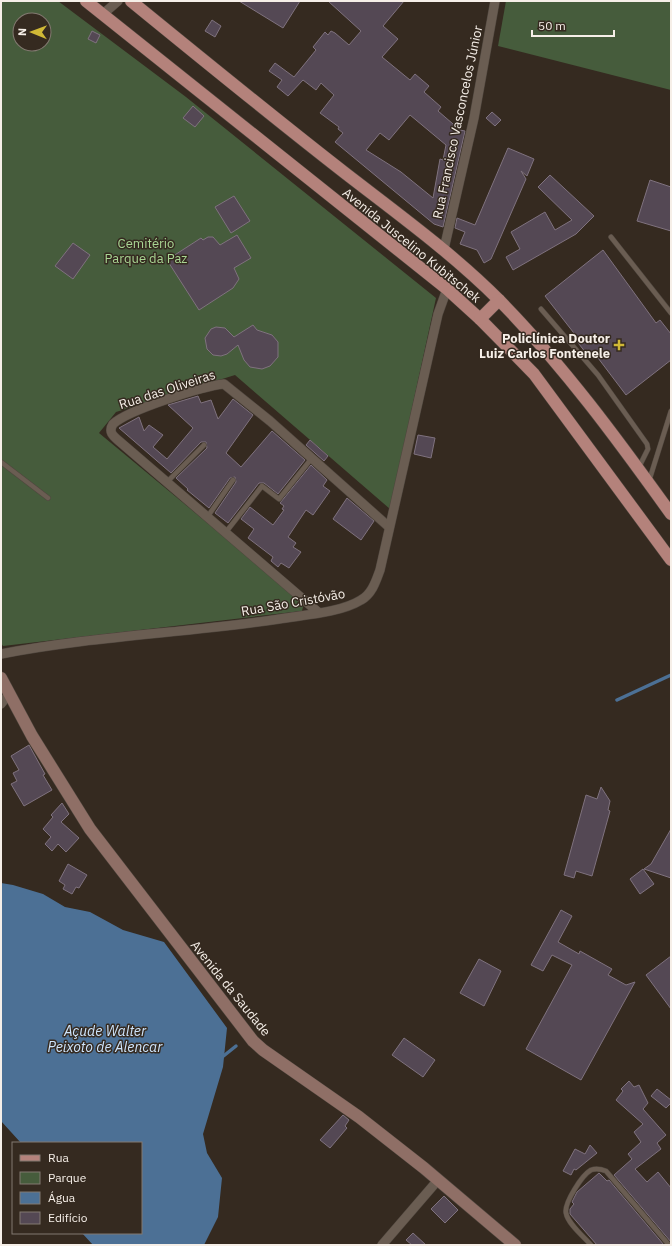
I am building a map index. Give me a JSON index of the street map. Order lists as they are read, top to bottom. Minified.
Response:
{"streets":{"main road":["Avenida Juscelino Kubitschek"],"street":["Rua Francisco Vasconcelos Júnior","Rua das Oliveiras","Rua São Cristóvão","Avenida da Saudade"]},"crossings":[["Rua Francisco Vasconcelos Júnior","Avenida Juscelino Kubitschek"],["Avenida Juscelino Kubitschek","Rua São Cristóvão"],["Rua das Oliveiras","Rua São Cristóvão"]],"water":["Açude Walter Peixoto de Alencar"],"parks":["Cemitério Parque da Paz"],"places":{"health":["Policlínica Doutor Luiz Carlos Fontenele"]},"legend":["Rua","Parque","Água","Edifício"],"scale_bar":"50 m","north":"left"}
